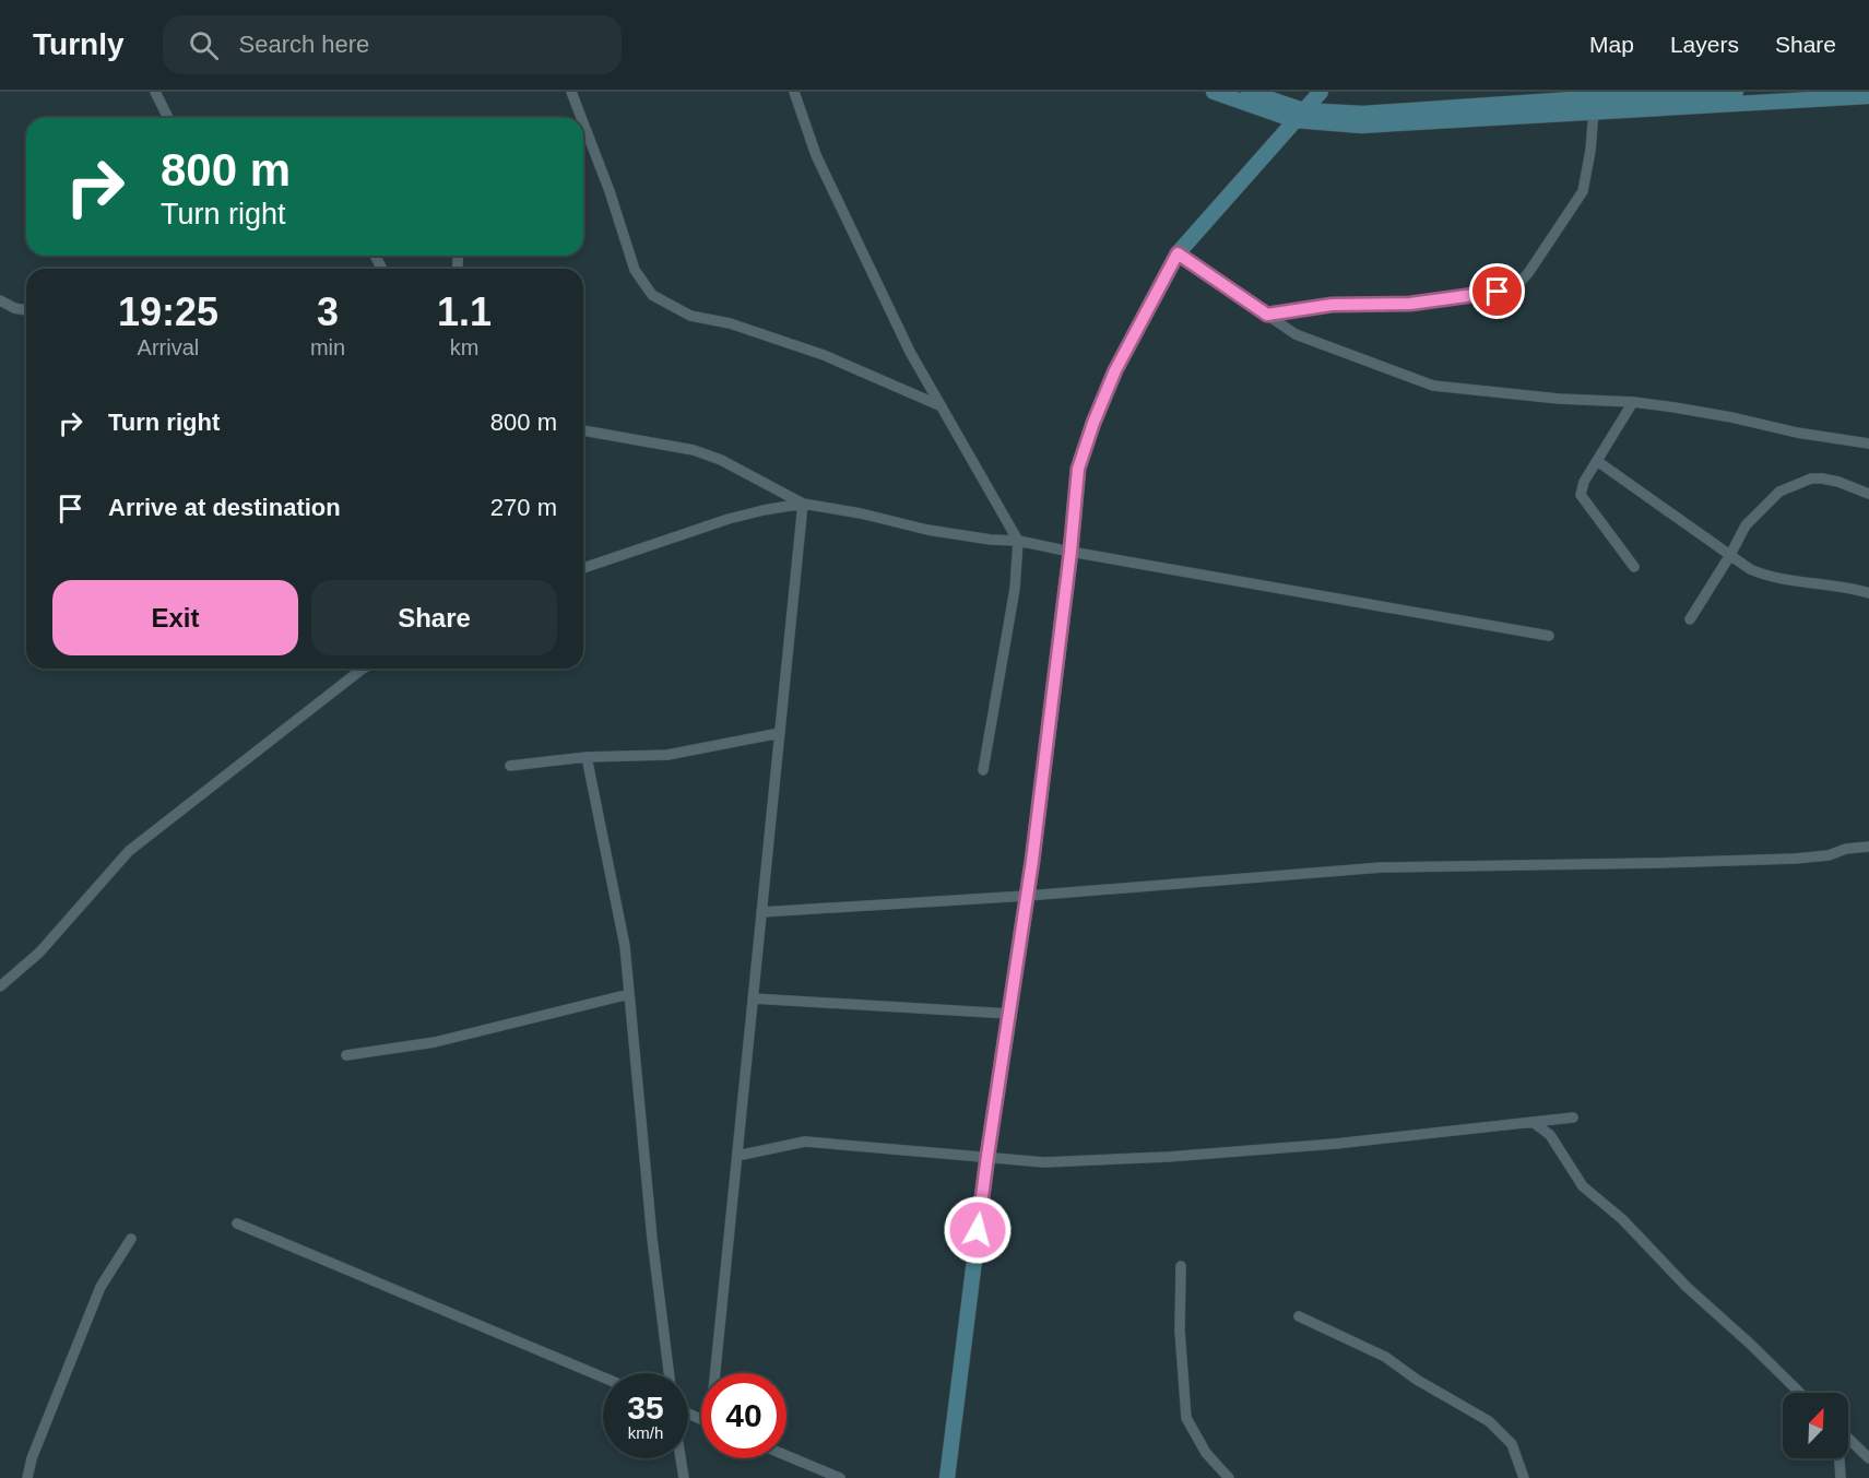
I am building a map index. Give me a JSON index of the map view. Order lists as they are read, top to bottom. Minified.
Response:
{"north":"top right","page":{"header":"Turnly","search":"Search here","nav":["Map","Layers","Share"],"turn":["800 m","Turn right"],"eta":["19:25","Arrival","3","min","1.1","km"],"list":[{"name":"Turn right","value":"800 m"},{"name":"Arrive at destination","value":"270 m"}],"buttons":["Exit","Share"],"speed":"35 km/h","limit":"40"}}
